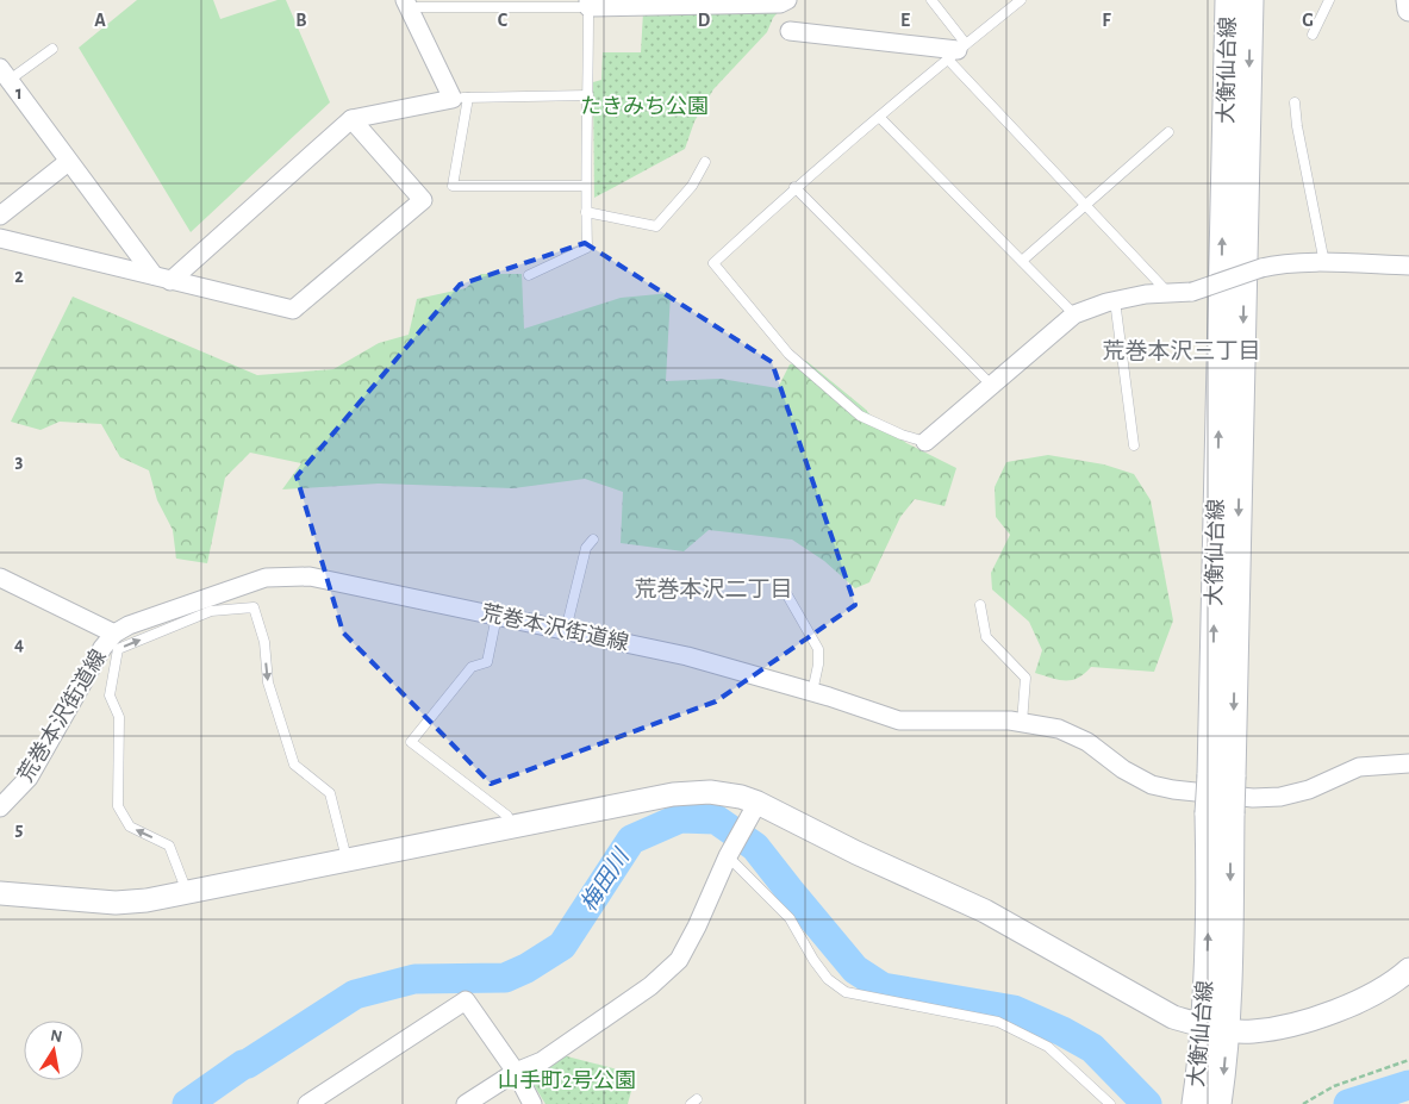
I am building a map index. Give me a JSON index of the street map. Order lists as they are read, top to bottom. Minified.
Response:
{"streets":{"main road":["大衡仙台線"],"street":["荒巻本沢街道線"]},"districts":["荒巻本沢三丁目","荒巻本沢二丁目"],"water":["梅田川"],"parks":["たきみち公園","山手町2号公園"],"north":"top","grid":{"columns":["A","B","C","D","E","F","G"],"rows":["1","2","3","4","5"]}}
